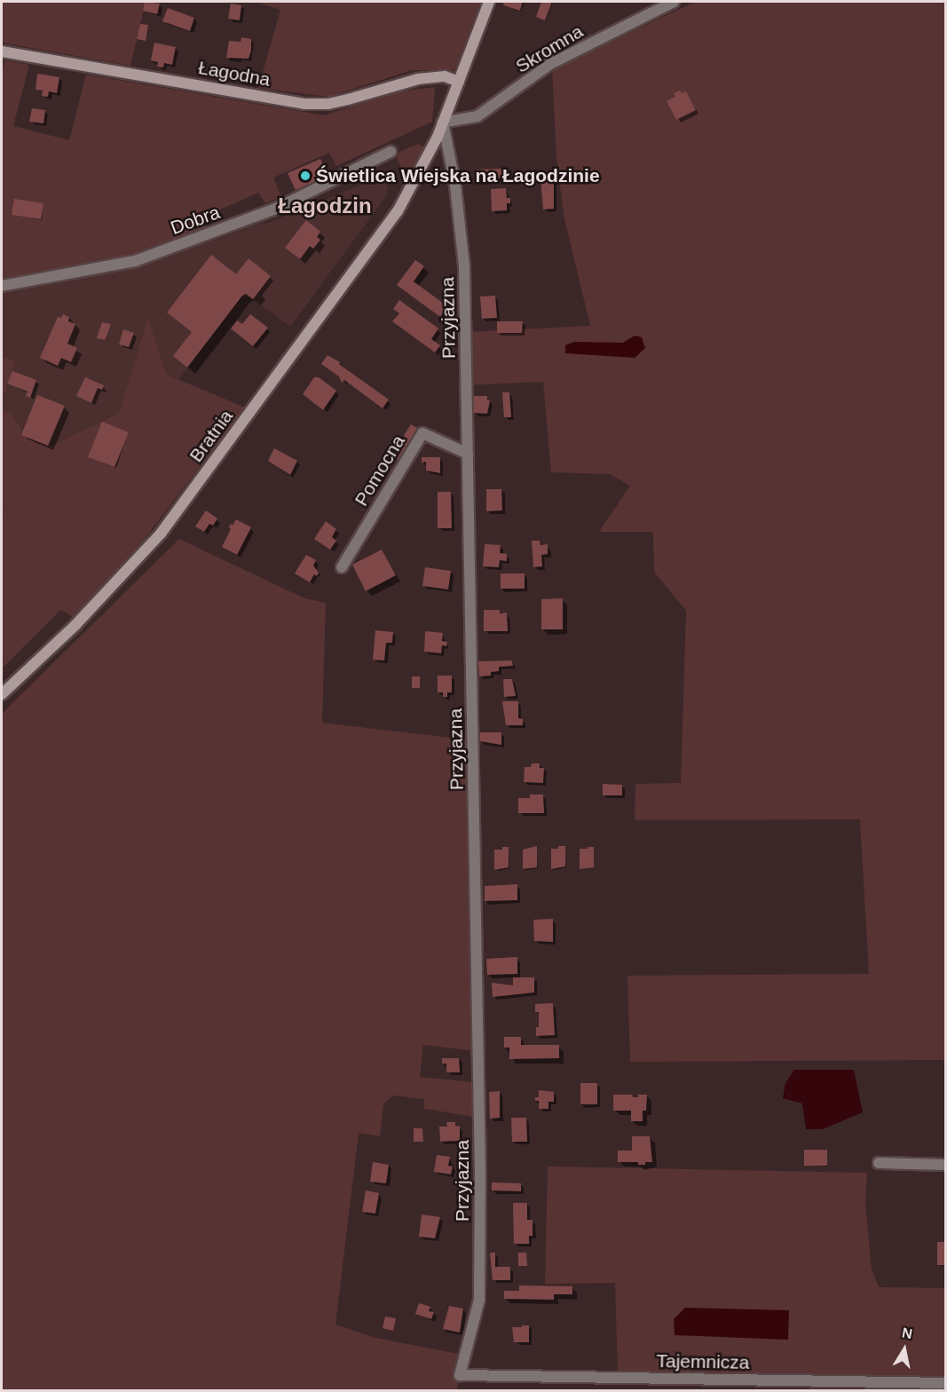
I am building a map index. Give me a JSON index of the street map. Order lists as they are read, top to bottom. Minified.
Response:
{"streets":{"street":["Skromna","Łagodna","Dobra","Przyjazna","Bratnia","Pomocna","Tajemnicza"]},"crossings":[["Skromna","Przyjazna"],["Skromna","Bratnia"],["Łagodna","Bratnia"],["Przyjazna","Bratnia"],["Przyjazna","Pomocna"],["Przyjazna","Tajemnicza"]],"districts":["Łagodzin"],"places":["Świetlica Wiejska na Łagodzinie"],"north":"top"}
